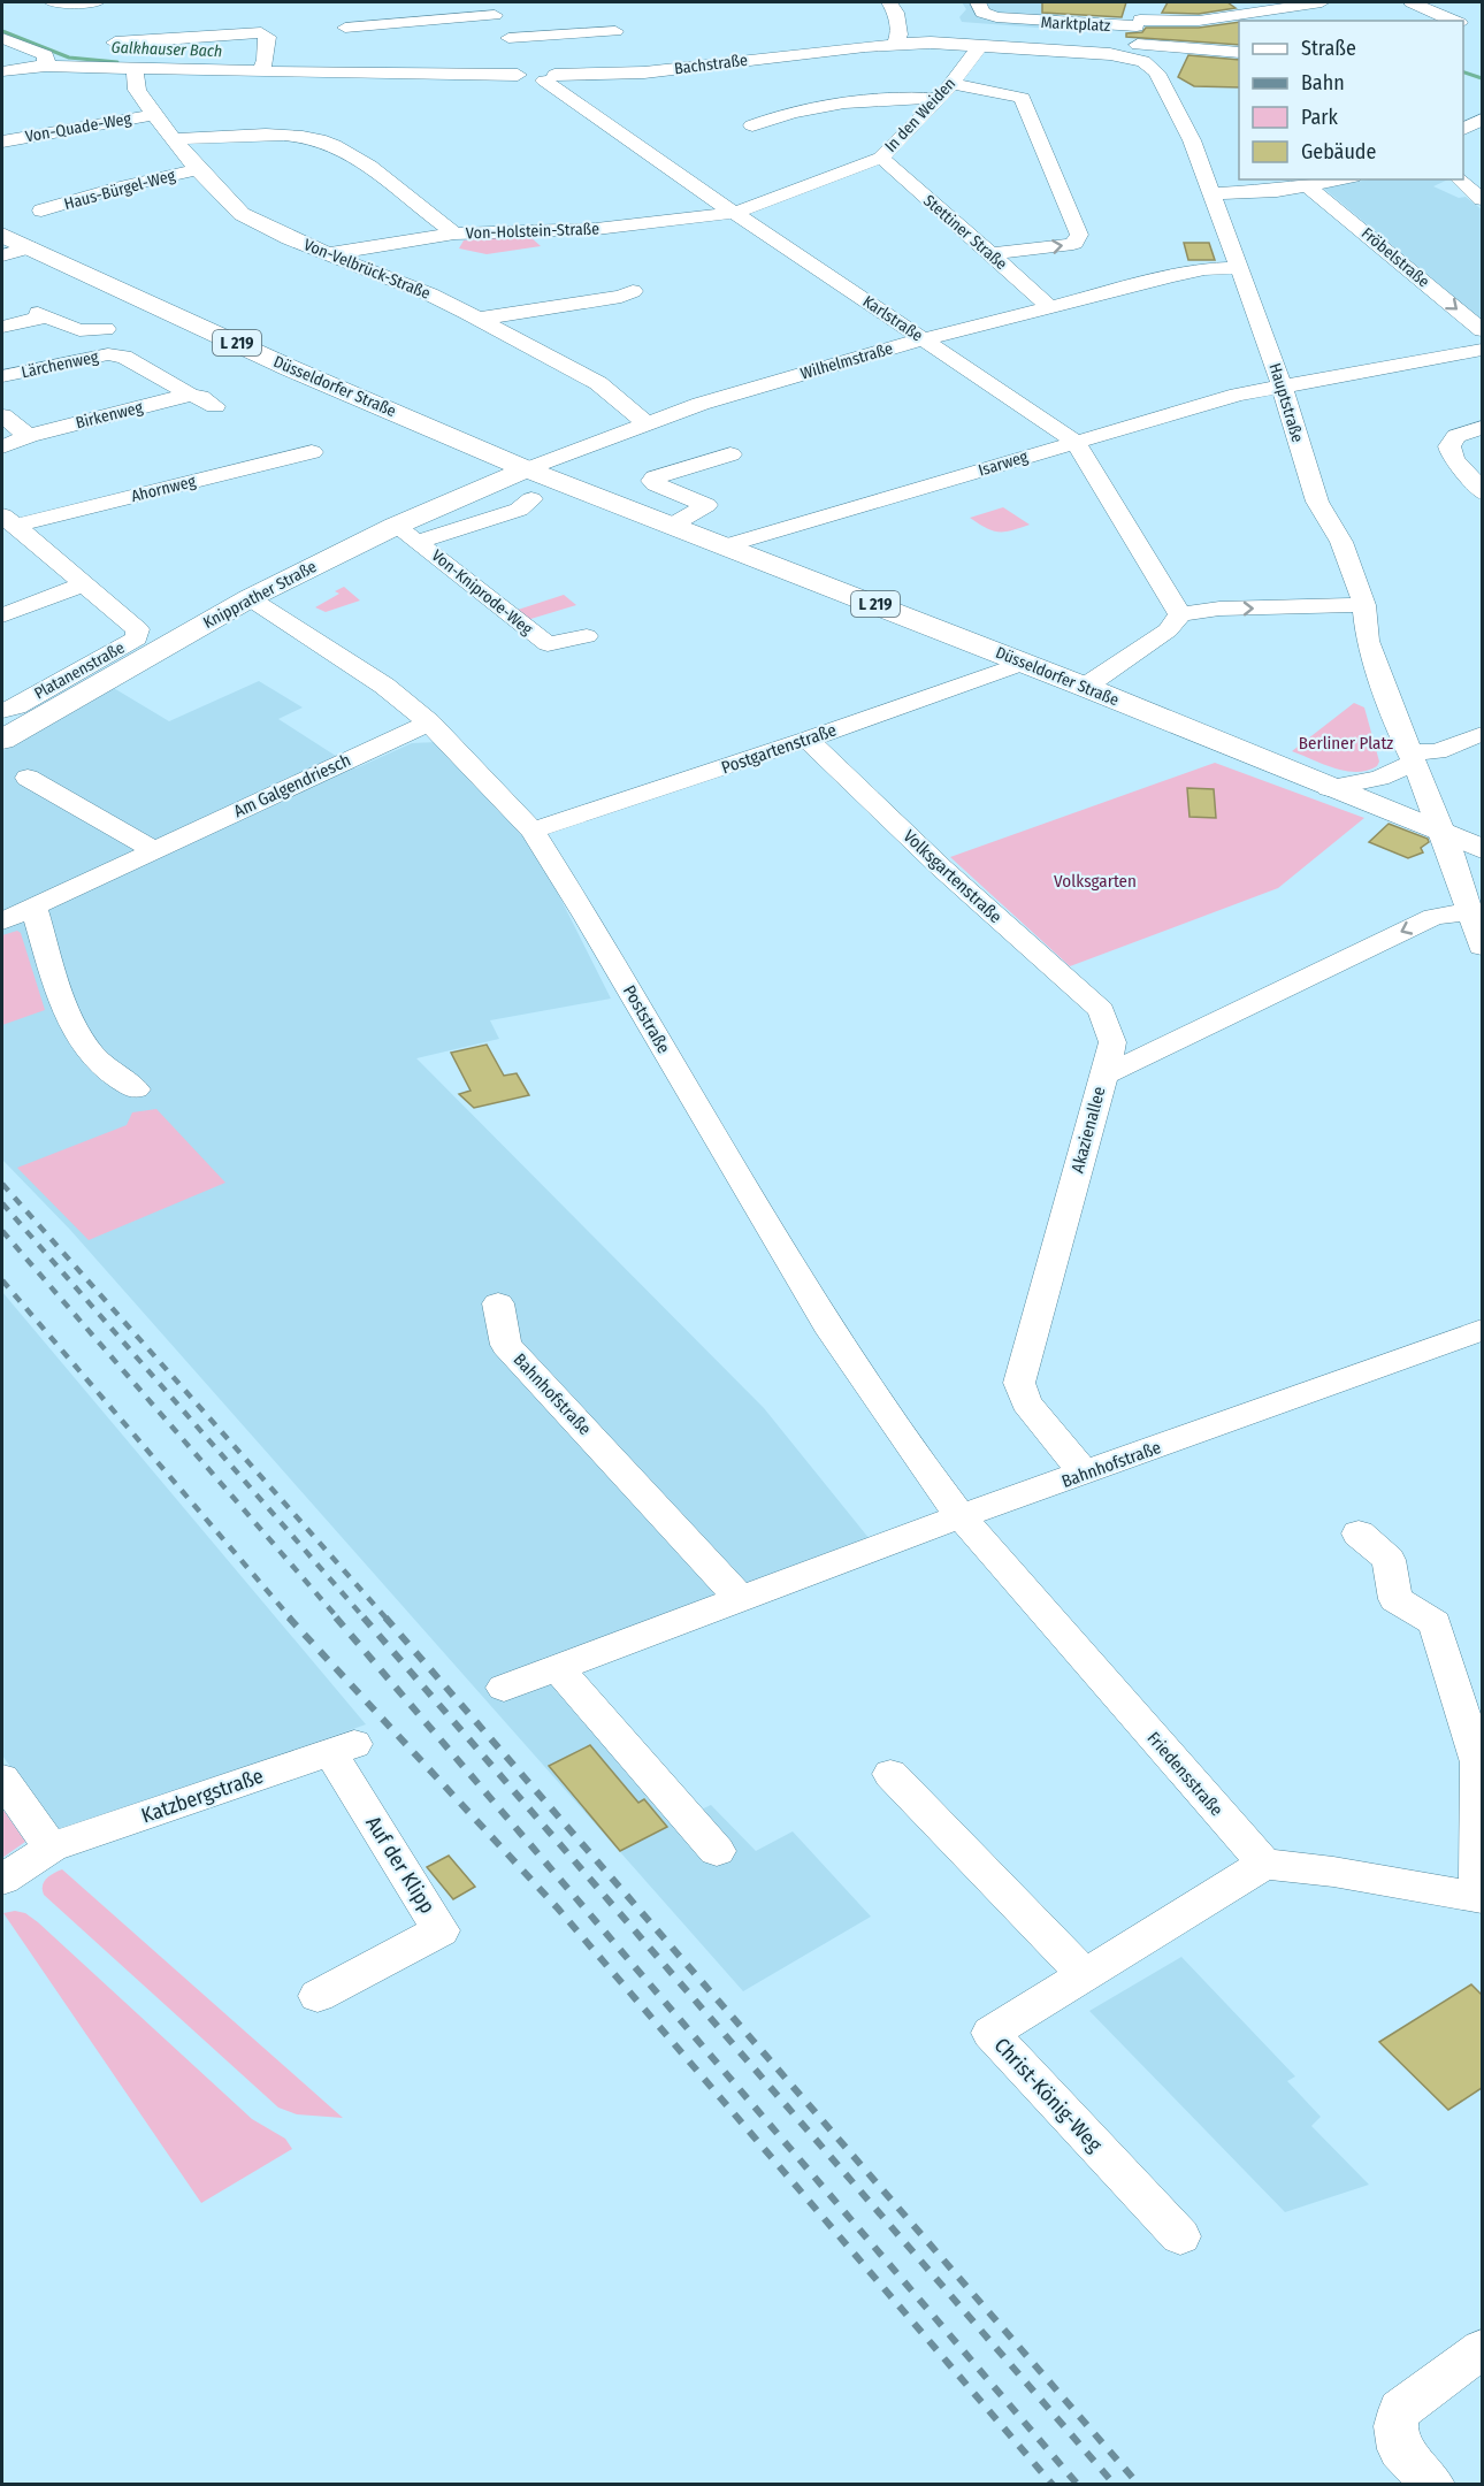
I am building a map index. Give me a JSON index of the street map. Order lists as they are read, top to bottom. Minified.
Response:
{"streets":{"main road":["L 219","Düsseldorfer Straße","Knipprather Straße"],"street":["Marktplatz","Bachstraße","In den Weiden","Von-Quade-Weg","Haus-Bürgel-Weg","Von-Holstein-Straße","Stettiner Straße","Fröbelstraße","Von-Velbrück-Straße","Karlstraße","Wilhelmstraße","Lärchenweg","Hauptstraße","Birkenweg","Isarweg","Ahornweg","Von-Kniprode-Weg","Platanenstraße","Postgartenstraße","Am Galgendriesch","Volksgartenstraße","Poststraße","Akazienallee","Bahnhofstraße","Friedensstraße","Katzbergstraße","Auf der Klipp","Christ-König-Weg"]},"crossings":[["Marktplatz","Hauptstraße"],["Bachstraße","Von-Velbrück-Straße"],["Bachstraße","Karlstraße"],["In den Weiden","Von-Holstein-Straße"],["In den Weiden","Stettiner Straße"],["In den Weiden","Karlstraße"],["Von-Quade-Weg","Von-Velbrück-Straße"],["Haus-Bürgel-Weg","Von-Velbrück-Straße"],["Von-Holstein-Straße","Von-Velbrück-Straße"],["Von-Holstein-Straße","Karlstraße"],["Stettiner Straße","Wilhelmstraße"],["Von-Velbrück-Straße","Wilhelmstraße"],["Karlstraße","Wilhelmstraße"],["Karlstraße","Isarweg"],["L 219","Düsseldorfer Straße"],["L 219","Hauptstraße"],["Wilhelmstraße","Düsseldorfer Straße"],["Wilhelmstraße","Hauptstraße"],["Wilhelmstraße","Knipprather Straße"],["Lärchenweg","Birkenweg"],["Düsseldorfer Straße","Hauptstraße"],["Düsseldorfer Straße","Isarweg"],["Düsseldorfer Straße","Knipprather Straße"],["Düsseldorfer Straße","Postgartenstraße"],["Hauptstraße","Isarweg"],["Hauptstraße","Akazienallee"],["Ahornweg","Platanenstraße"],["Von-Kniprode-Weg","Knipprather Straße"],["Knipprather Straße","Poststraße"],["Postgartenstraße","Volksgartenstraße"],["Postgartenstraße","Poststraße"],["Am Galgendriesch","Poststraße"],["Volksgartenstraße","Akazienallee"],["Poststraße","Bahnhofstraße"],["Poststraße","Friedensstraße"],["Akazienallee","Bahnhofstraße"],["Bahnhofstraße","Friedensstraße"],["Friedensstraße","Christ-König-Weg"],["Katzbergstraße","Auf der Klipp"]],"one_way":["Fröbelstraße"],"water":["Galkhauser Bach"],"parks":["Berliner Platz","Volksgarten"],"legend":["Straße","Bahn","Park","Gebäude"]}
